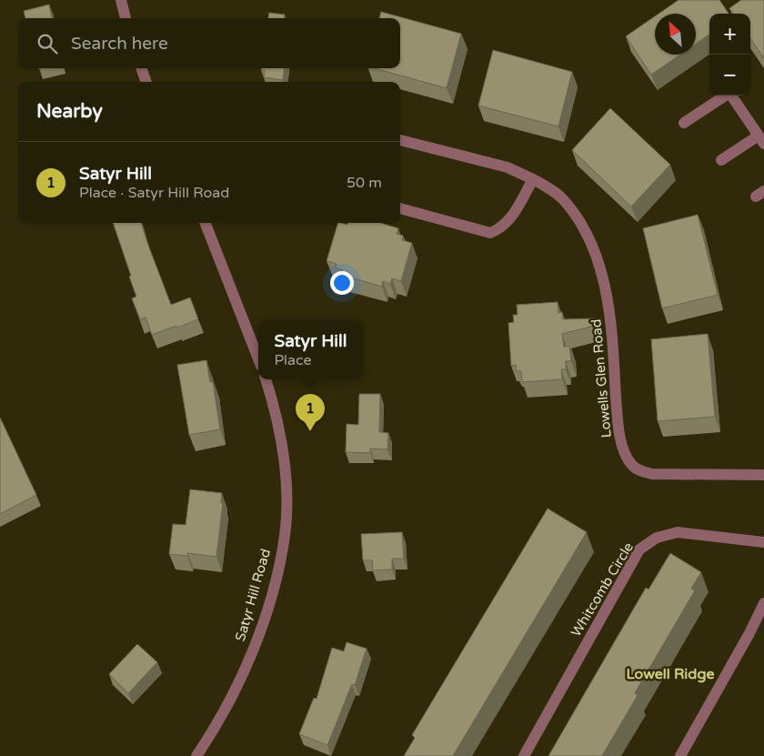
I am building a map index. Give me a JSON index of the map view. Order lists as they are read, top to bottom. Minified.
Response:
{"streets":{"street":["Lowells Glen Road","Whitcomb Circle","Satyr Hill Road"]},"districts":["Lowell Ridge"],"north":"top left","page":{"map_buttons":["+","−"],"search":"Search here","heading":"Nearby","list":[{"mark":"1","name":"Satyr Hill","note":"Place · Satyr Hill Road","value":"50 m"}],"popup":["Satyr Hill","Place"],"pins":"1"}}
